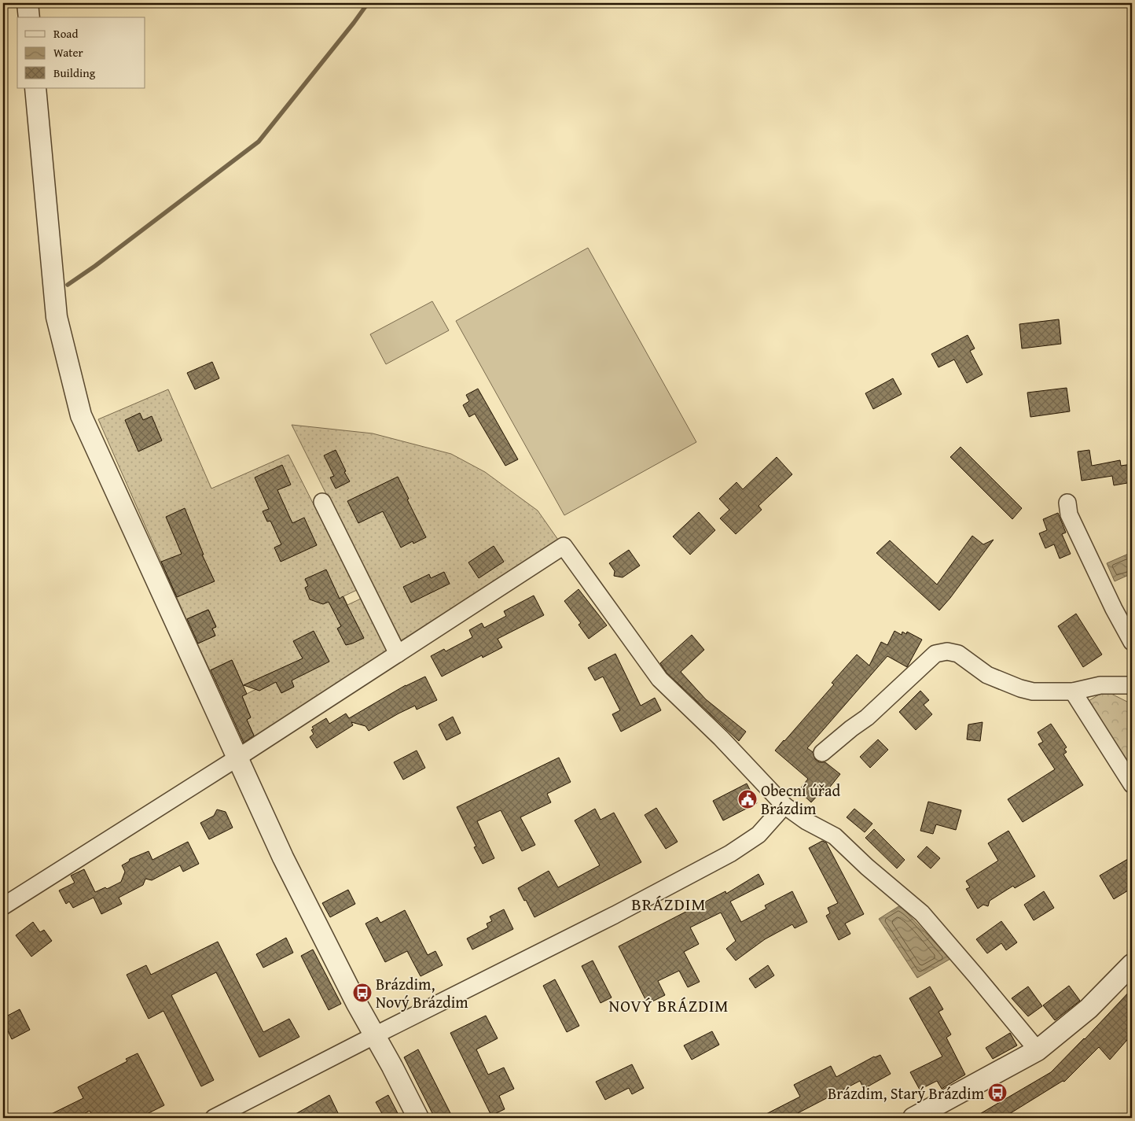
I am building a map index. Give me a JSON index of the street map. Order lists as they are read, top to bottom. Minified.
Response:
{"districts":["BRÁZDIM","NOVÝ BRÁZDIM"],"places":{"public building":["Obecní úřad Brázdim"],"bus stop":["Brázdim, Nový Brázdim","Brázdim, Starý Brázdim"]},"legend":["Road","Water","Building"]}
